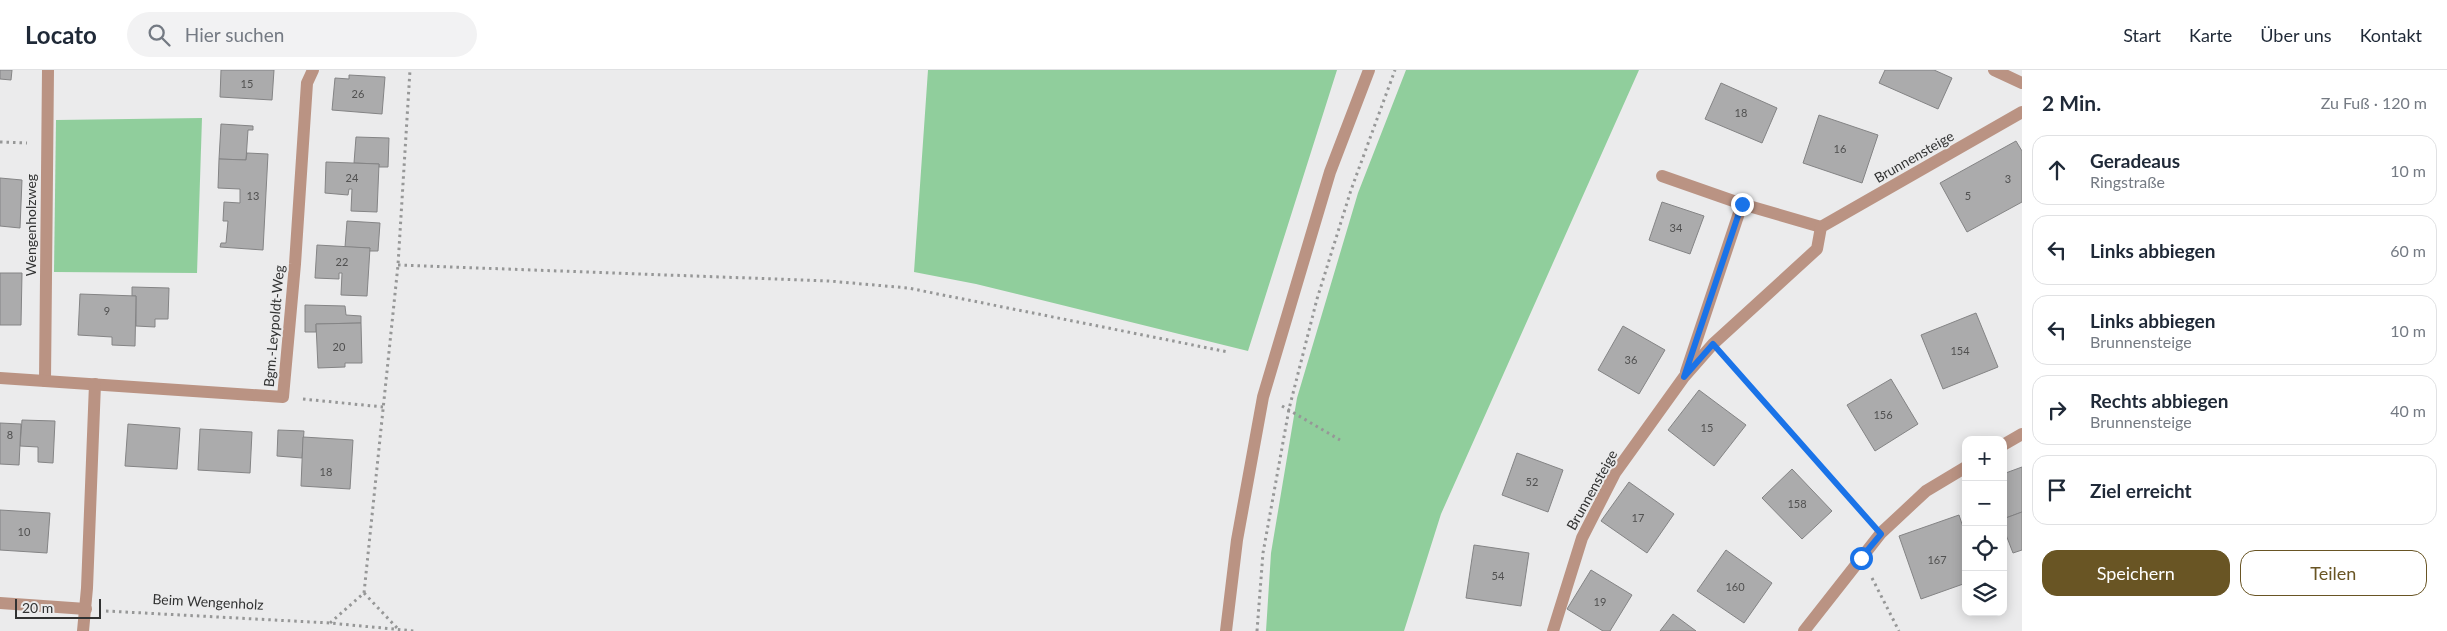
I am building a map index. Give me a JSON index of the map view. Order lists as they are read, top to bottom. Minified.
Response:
{"streets":{"street":["Brunnensteige","Wengenholzweg","Bgm.-Leypoldt-Weg"],"path":["Beim Wengenholz"]},"crossings":[["Wengenholzweg","Bgm.-Leypoldt-Weg"]],"house_numbers":["15","26","18","16","24","3","13","5","34","22","9","20","154","36","156","15","8","18","52","158","17","10","167","54","160","19"],"scale_bar":"20 m","page":{"header":"Locato","search":"Hier suchen","nav":["Start","Karte","Über uns","Kontakt"],"heading":["2 Min.","Zu Fuß · 120 m"],"list":[["Geradeaus","Ringstraße","10 m"],["Links abbiegen","60 m"],["Links abbiegen","Brunnensteige","10 m"],["Rechts abbiegen","Brunnensteige","40 m"],"Ziel erreicht"],"map_buttons":["+","−"],"buttons":["Speichern","Teilen"],"scale":"20 m"}}
